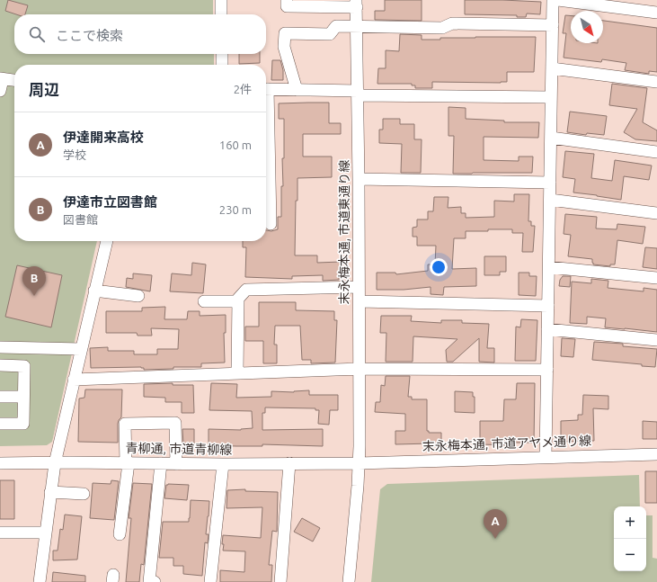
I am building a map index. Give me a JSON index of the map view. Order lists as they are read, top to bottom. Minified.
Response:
{"streets":{"street":["末永梅本通, 市道東通り線","末永梅本通, 市道アヤメ通り線","青柳通, 市道青柳線"]},"crossings":[["末永梅本通, 市道東通り線","末永梅本通, 市道アヤメ通り線"],["末永梅本通, 市道東通り線","青柳通, 市道青柳線"],["末永梅本通, 市道アヤメ通り線","青柳通, 市道青柳線"]],"north":"bottom right","page":{"search":"ここで検索","heading":["周辺","2件"],"list":[{"mark":"A","name":"伊達開来高校","note":"学校","value":"160 m"},{"mark":"B","name":"伊達市立図書館","note":"図書館","value":"230 m"}],"pins":["B","A"],"map_buttons":["+","−"]}}
